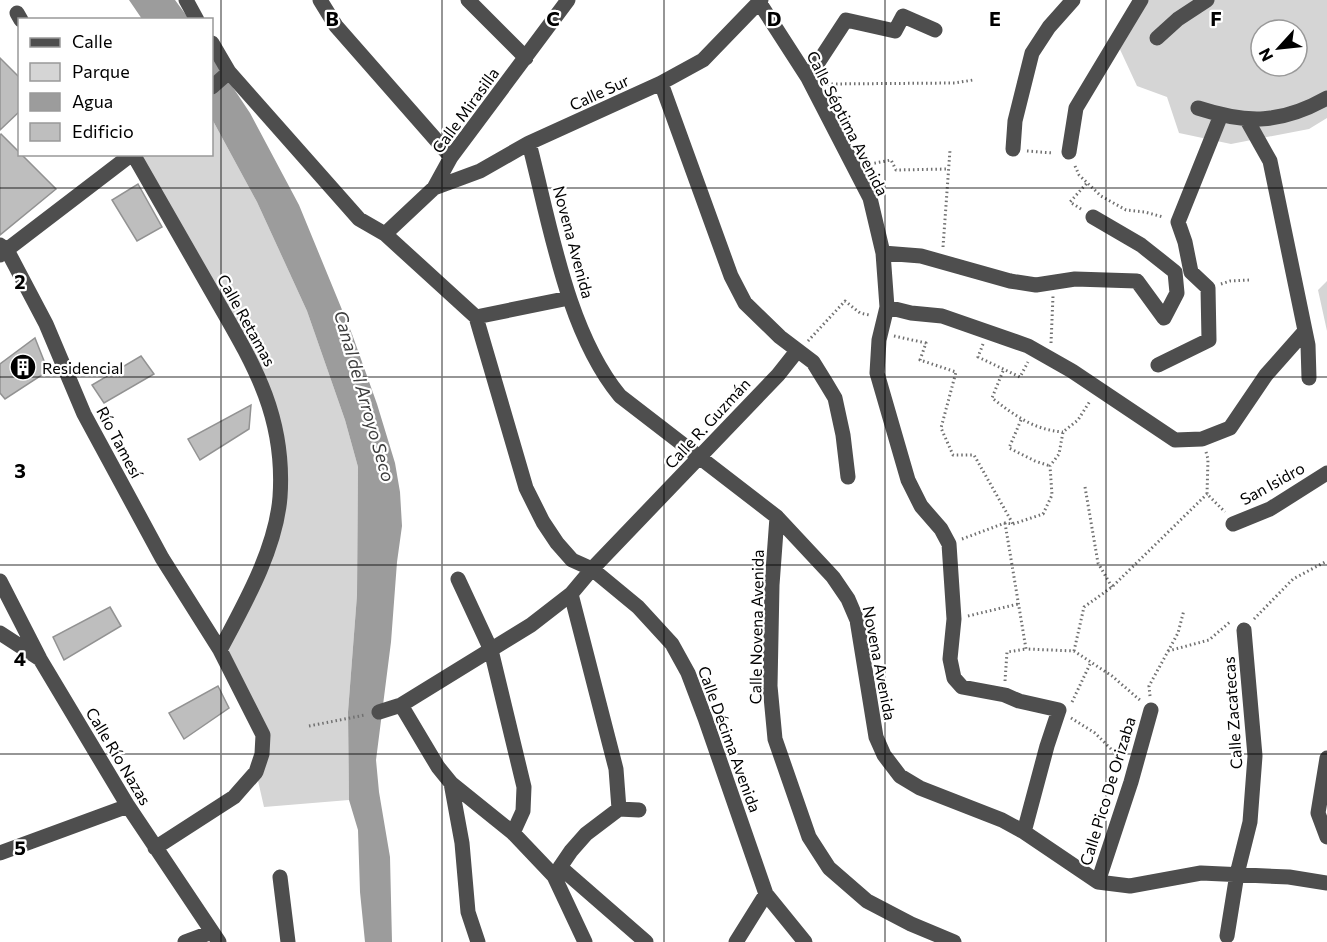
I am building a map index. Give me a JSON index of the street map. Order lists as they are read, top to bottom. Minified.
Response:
{"streets":{"street":["Calle Sur","Calle Mirasilla","Calle Séptima Avenida","Novena Avenida","Calle Retamas","Calle R. Guzmán","Río Tamesí","San Isidro","Calle Novena Avenida","Calle Zacatecas","Calle Décima Avenida","Calle Río Nazas","Calle Pico De Orizaba"]},"crossings":[["Calle Sur","Calle Mirasilla"],["Calle Sur","Calle Séptima Avenida"],["Calle Sur","Novena Avenida"],["Novena Avenida","Calle R. Guzmán"],["Novena Avenida","Calle Novena Avenida"],["Novena Avenida","Calle Zacatecas"],["Novena Avenida","Calle Pico De Orizaba"],["Calle Retamas","Río Tamesí"],["Calle R. Guzmán","Calle Décima Avenida"],["Río Tamesí","Calle Río Nazas"]],"water":["Canal del Arroyo Seco"],"places":{"building":["Residencial"]},"legend":["Calle","Parque","Agua","Edificio"],"north":"bottom left","grid":{"columns":["B","C","D","E","F"],"rows":["2","3","4","5"]}}
